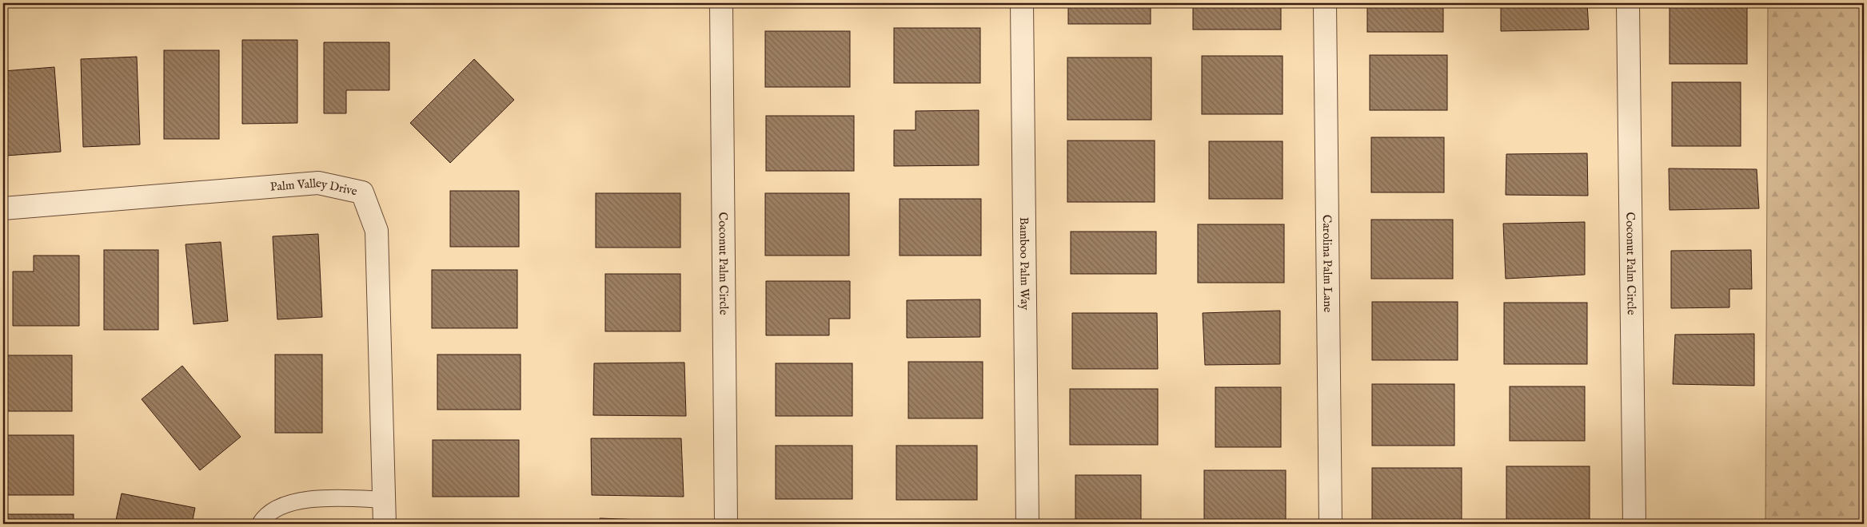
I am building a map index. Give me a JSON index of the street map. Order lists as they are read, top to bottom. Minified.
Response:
{"streets":{"street":["Palm Valley Drive","Coconut Palm Circle","Bamboo Palm Way","Carolina Palm Lane"]}}
